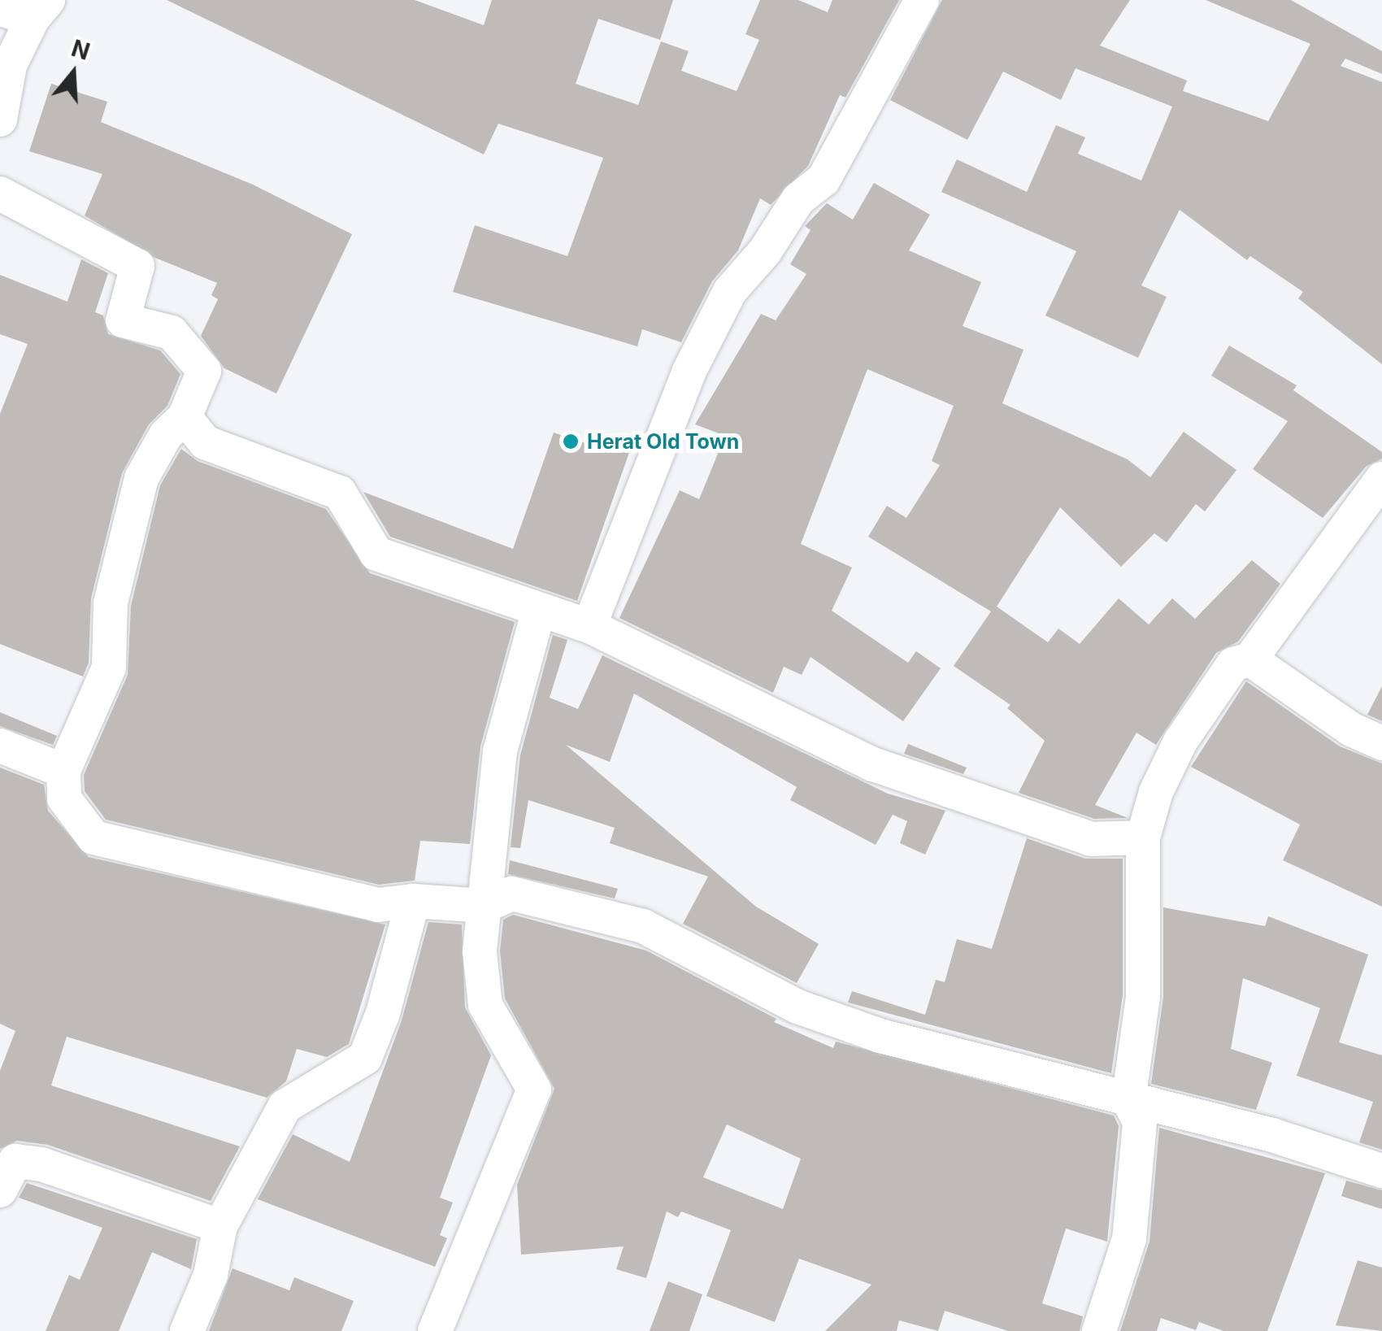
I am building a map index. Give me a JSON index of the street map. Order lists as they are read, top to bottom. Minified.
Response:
{"places":["Herat Old Town"],"north":"top"}
